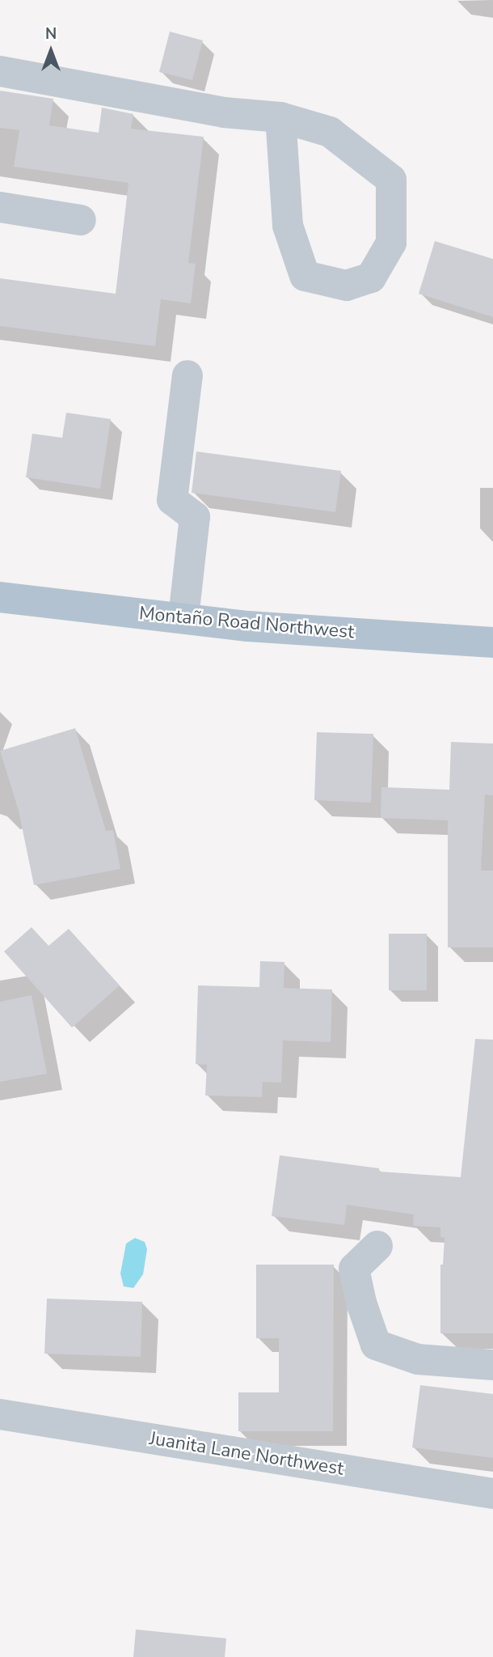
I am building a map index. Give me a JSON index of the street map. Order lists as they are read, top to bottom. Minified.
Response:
{"streets":{"main road":["Montaño Road Northwest"],"street":["Juanita Lane Northwest"]},"north":"top"}
